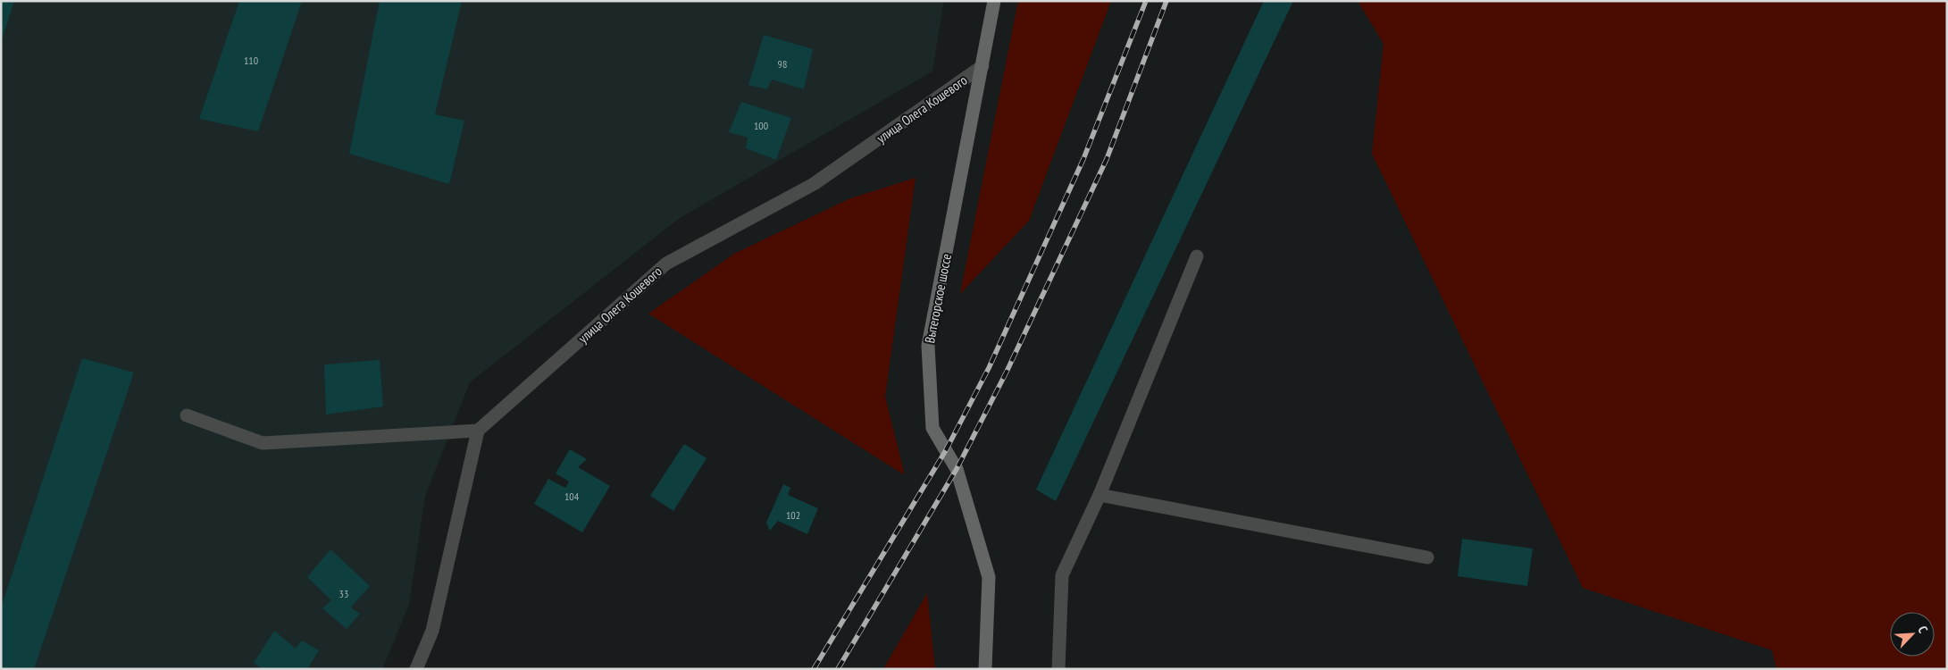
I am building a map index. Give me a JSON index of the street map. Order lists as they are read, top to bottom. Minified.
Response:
{"streets":{"main road":["Вытегорское шоссе"],"street":["улица Олега Кошевого"]},"crossings":[["улица Олега Кошевого","Вытегорское шоссе"]],"house_numbers":["110","98","100","104","102","33"],"north":"top right"}
